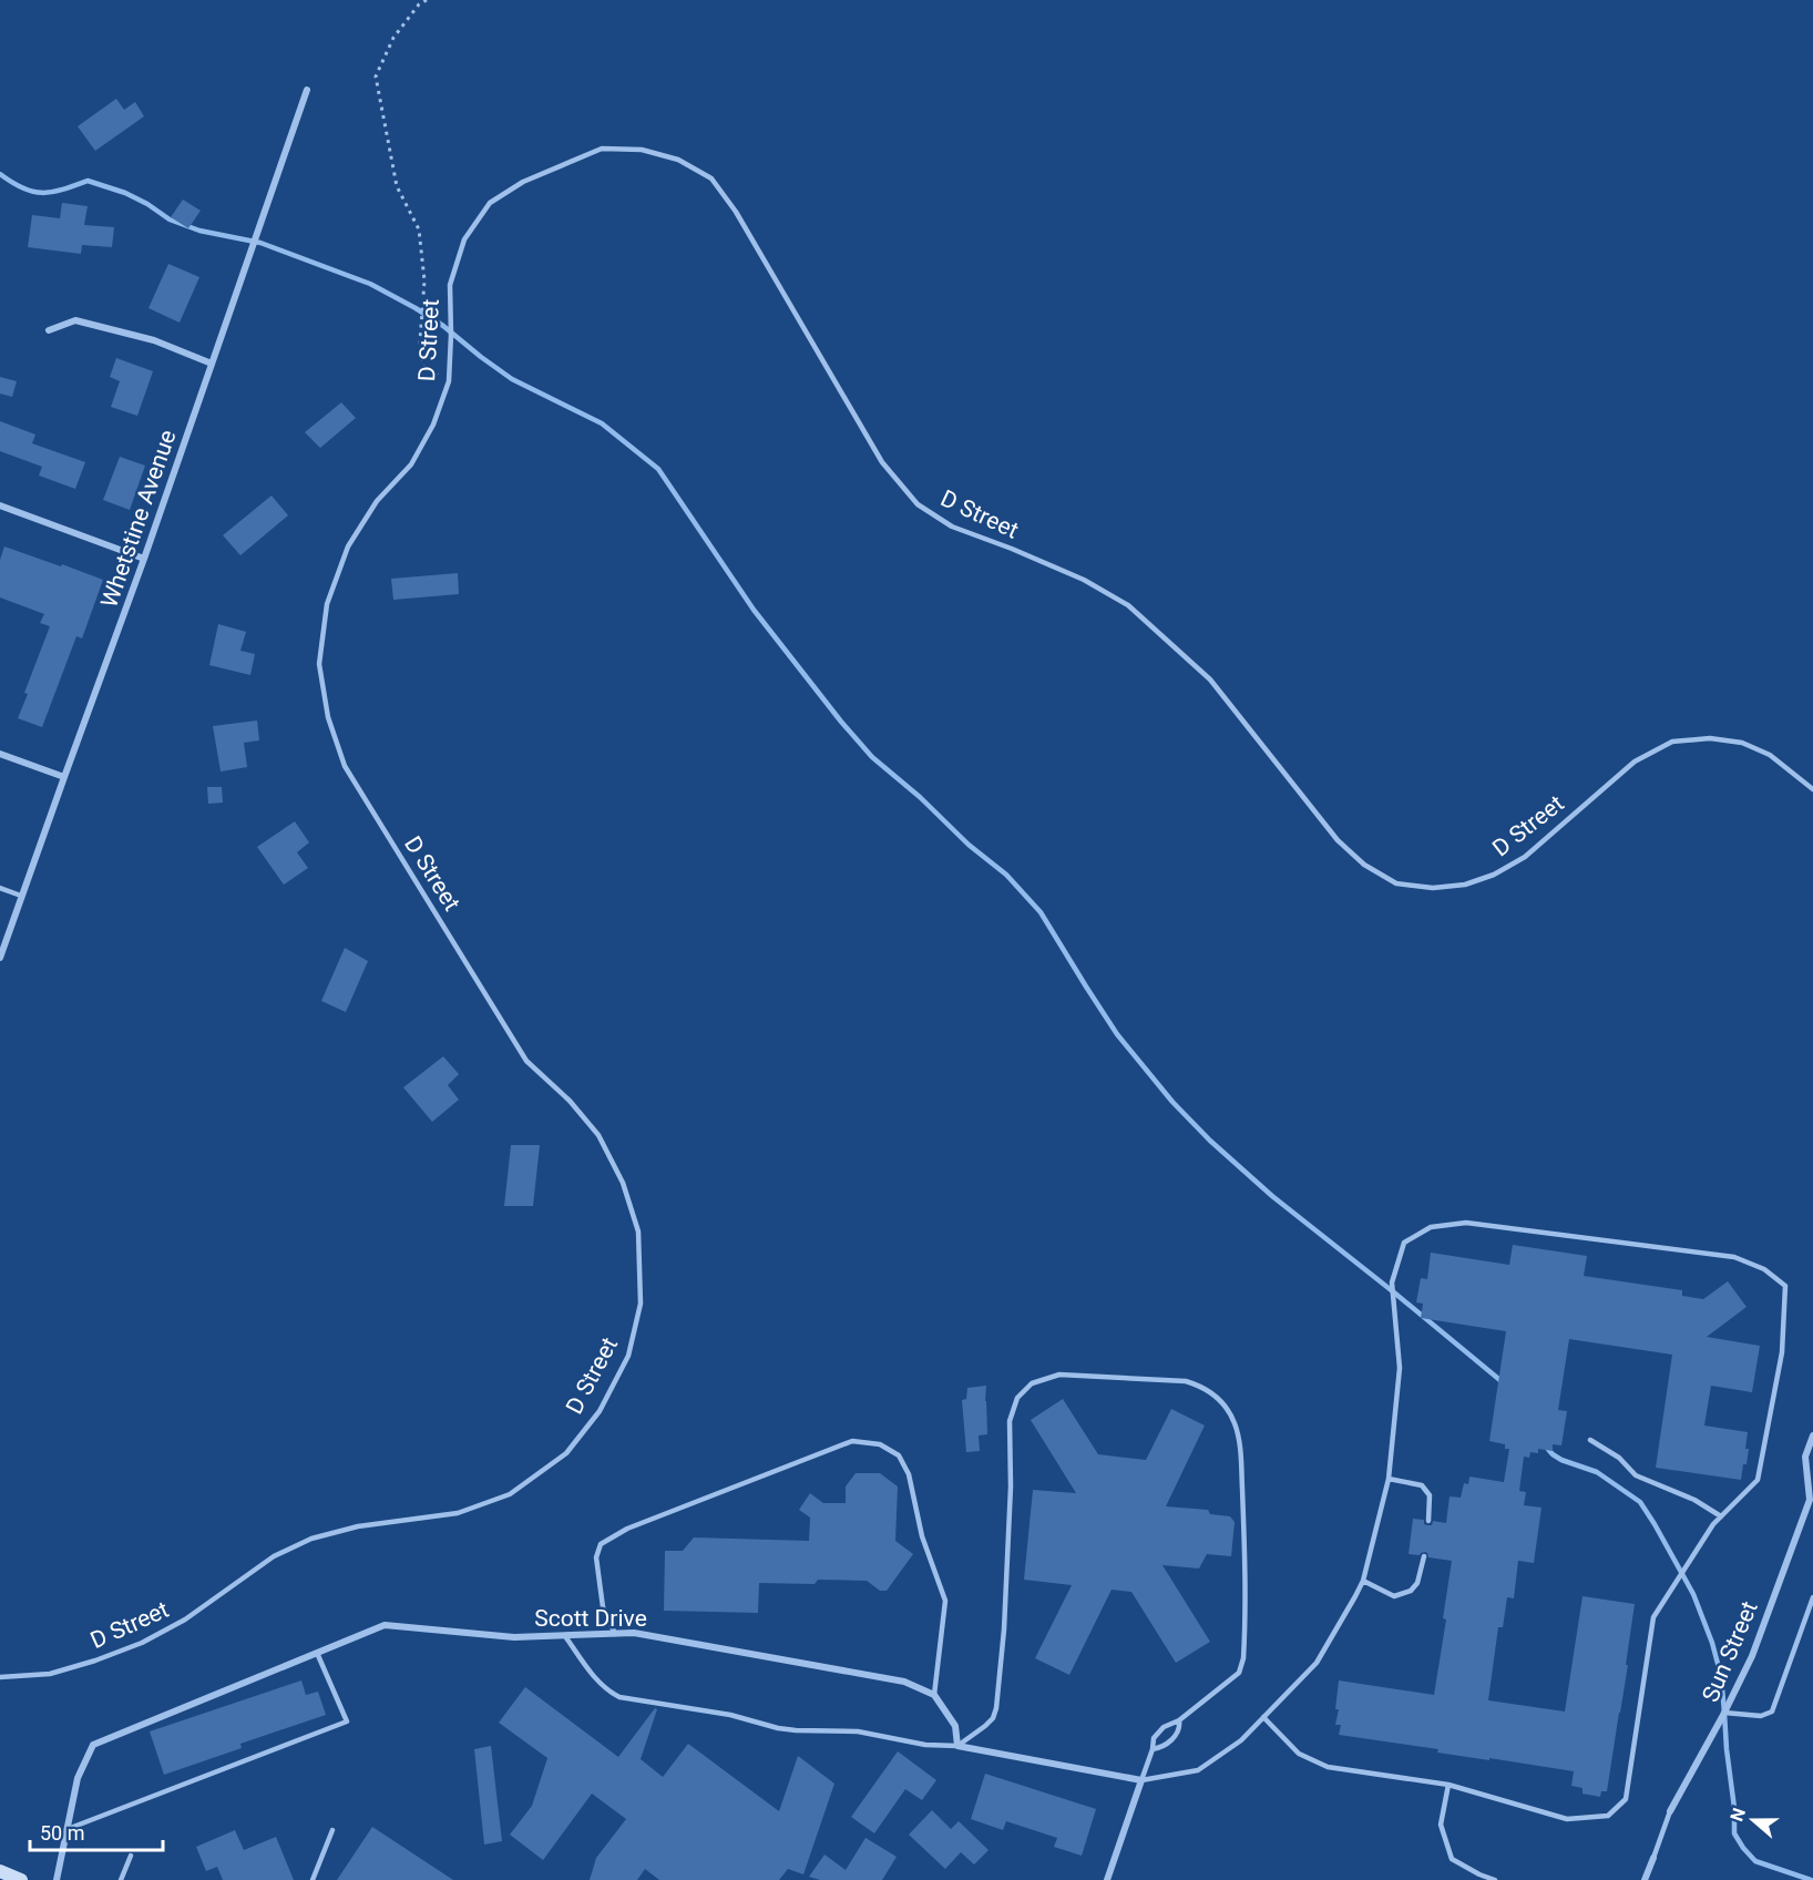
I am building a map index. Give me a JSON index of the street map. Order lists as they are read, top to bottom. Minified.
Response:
{"streets":{"street":["Whetstine Avenue","Scott Drive","Sun Street"],"lane":["D Street"]},"scale_bar":"50 m","north":"left"}
